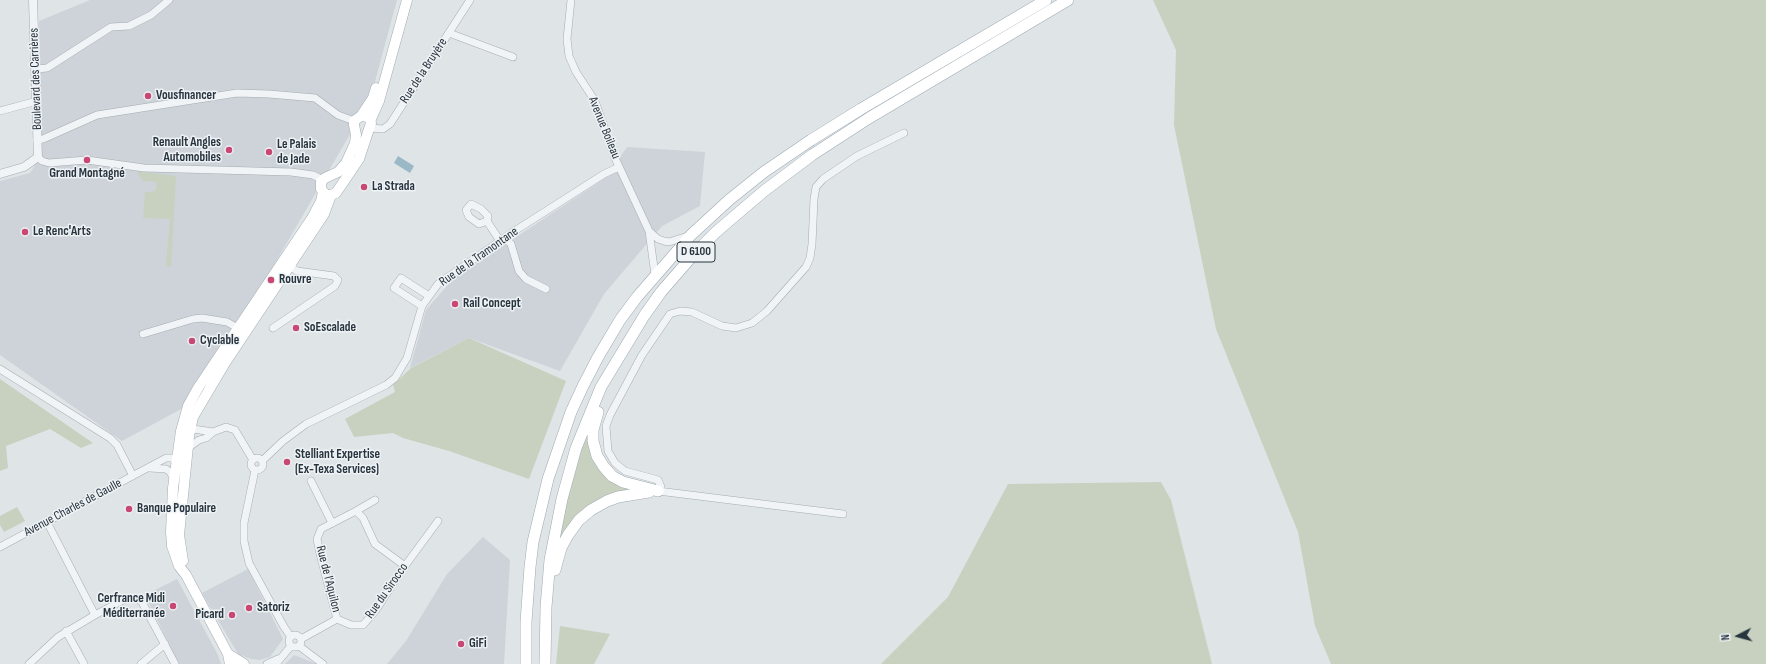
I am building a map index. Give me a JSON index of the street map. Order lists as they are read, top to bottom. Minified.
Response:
{"streets":{"main road":["D 6100"],"street":["Rue de la Bruyère","Boulevard des Carrières","Avenue Boileau","Rue de la Tramontane","Avenue Charles de Gaulle","Rue de l'Aquilon","Rue du Sirocco"]},"crossings":[["Avenue Boileau","D 6100"],["Avenue Boileau","Rue de la Tramontane"],["Rue de l'Aquilon","Rue du Sirocco"]],"places":["Vousfinancer","Renault Angles Automobiles","Le Palais de Jade","Grand Montagné","La Strada","Le Renc'Arts","Rouvre","Rail Concept","SoEscalade","Cyclable","Stelliant Expertise (Ex-Texa Services)","Banque Populaire","Cerfrance Midi Méditerranée","Satoriz","Picard","GiFi"],"north":"left"}
